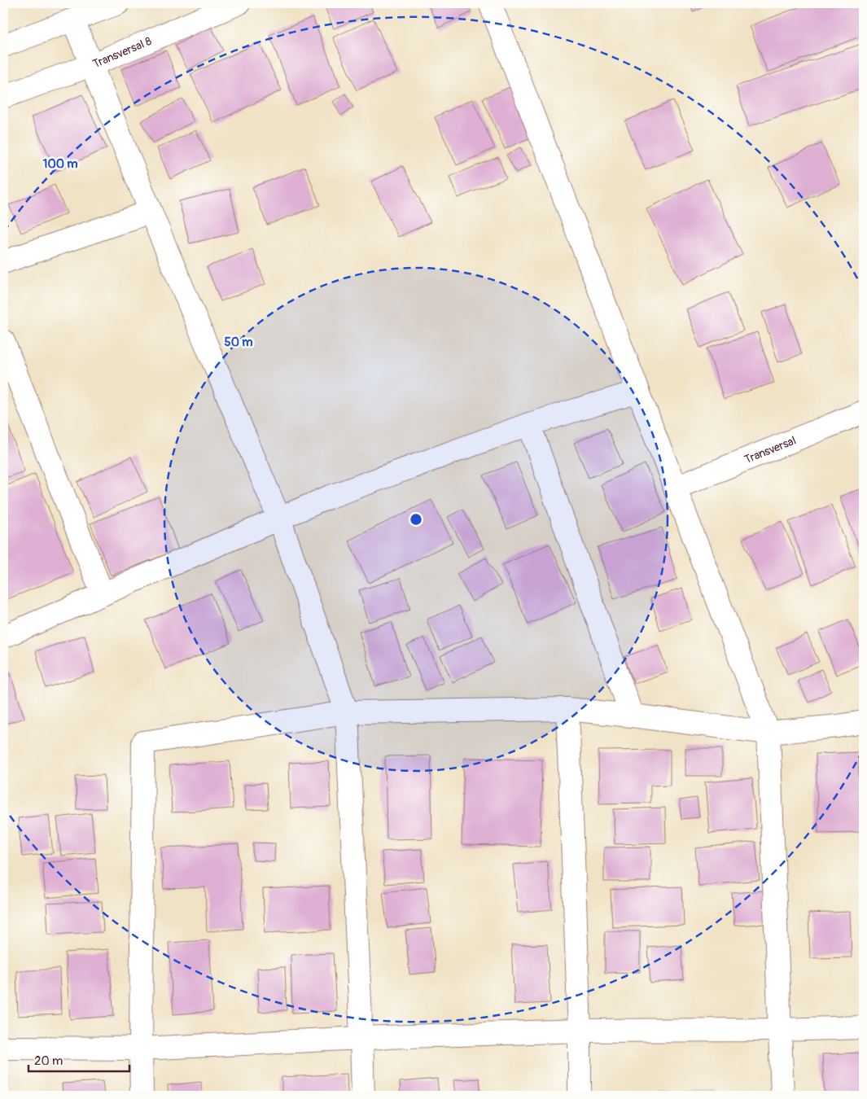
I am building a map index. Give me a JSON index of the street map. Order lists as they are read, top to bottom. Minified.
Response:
{"streets":{"street":["Transversal 8","Transversal"]},"scale_bar":"20 m","rings":["100 m","50 m"]}
